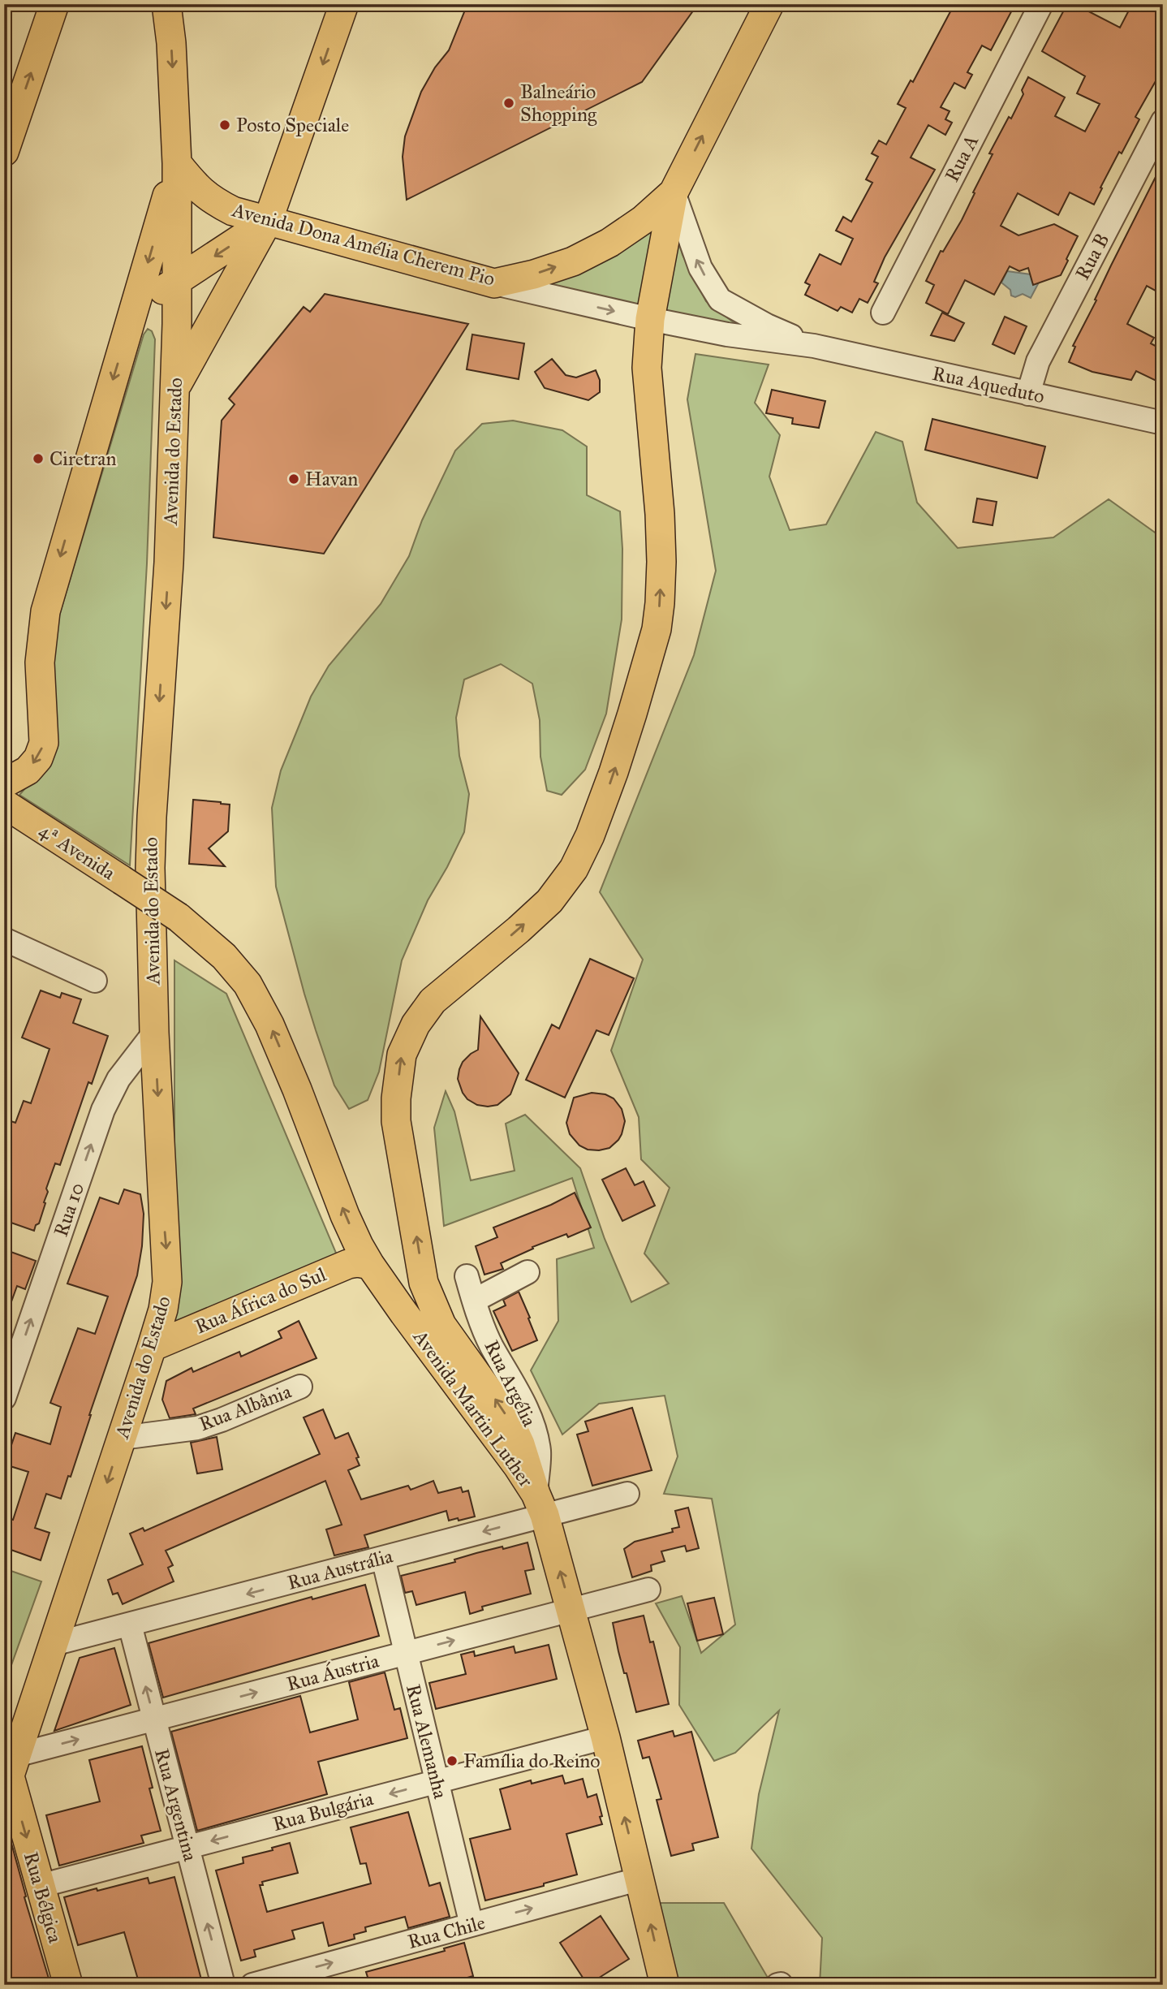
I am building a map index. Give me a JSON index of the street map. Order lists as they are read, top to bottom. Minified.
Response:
{"streets":{"main road":["Avenida Dona Amélia Cherem Pio","Avenida do Estado","4ª Avenida","Rua África do Sul","Avenida Martin Luther","Rua Bélgica"],"street":["Rua A","Rua B","Rua Aqueduto","Rua 10","Rua Argélia","Rua Albânia","Rua Austrália","Rua Áustria","Rua Alemanha","Rua Argentina","Rua Bulgária","Rua Chile"]},"crossings":[["Avenida Dona Amélia Cherem Pio","Rua Aqueduto"],["Avenida Dona Amélia Cherem Pio","Avenida do Estado"],["Rua B","Rua Aqueduto"],["Avenida do Estado","Rua 10"],["Avenida do Estado","Rua África do Sul"],["Avenida do Estado","Rua Albânia"],["Avenida do Estado","Rua Austrália"],["Avenida do Estado","Rua Áustria"],["Avenida do Estado","Rua Bélgica"],["4ª Avenida","Avenida Martin Luther"],["Rua África do Sul","Avenida Martin Luther"],["Rua Argélia","Avenida Martin Luther"],["Rua Argélia","Rua Austrália"],["Avenida Martin Luther","Rua Austrália"],["Avenida Martin Luther","Rua Áustria"],["Avenida Martin Luther","Rua Bulgária"],["Avenida Martin Luther","Rua Chile"],["Rua Austrália","Rua Alemanha"],["Rua Austrália","Rua Argentina"],["Rua Áustria","Rua Alemanha"],["Rua Áustria","Rua Argentina"],["Rua Áustria","Rua Bélgica"],["Rua Alemanha","Rua Bulgária"],["Rua Alemanha","Rua Chile"],["Rua Argentina","Rua Bulgária"],["Rua Bulgária","Rua Bélgica"]],"one_way":["Avenida Dona Amélia Cherem Pio","Rua 10","Avenida Martin Luther","Rua Austrália","Rua Áustria","Rua Argentina","Rua Bulgária","Rua Bélgica","Rua Chile"],"places":["Balneário Shopping","Posto Speciale","Ciretran","Havan","Família do Reino"]}
